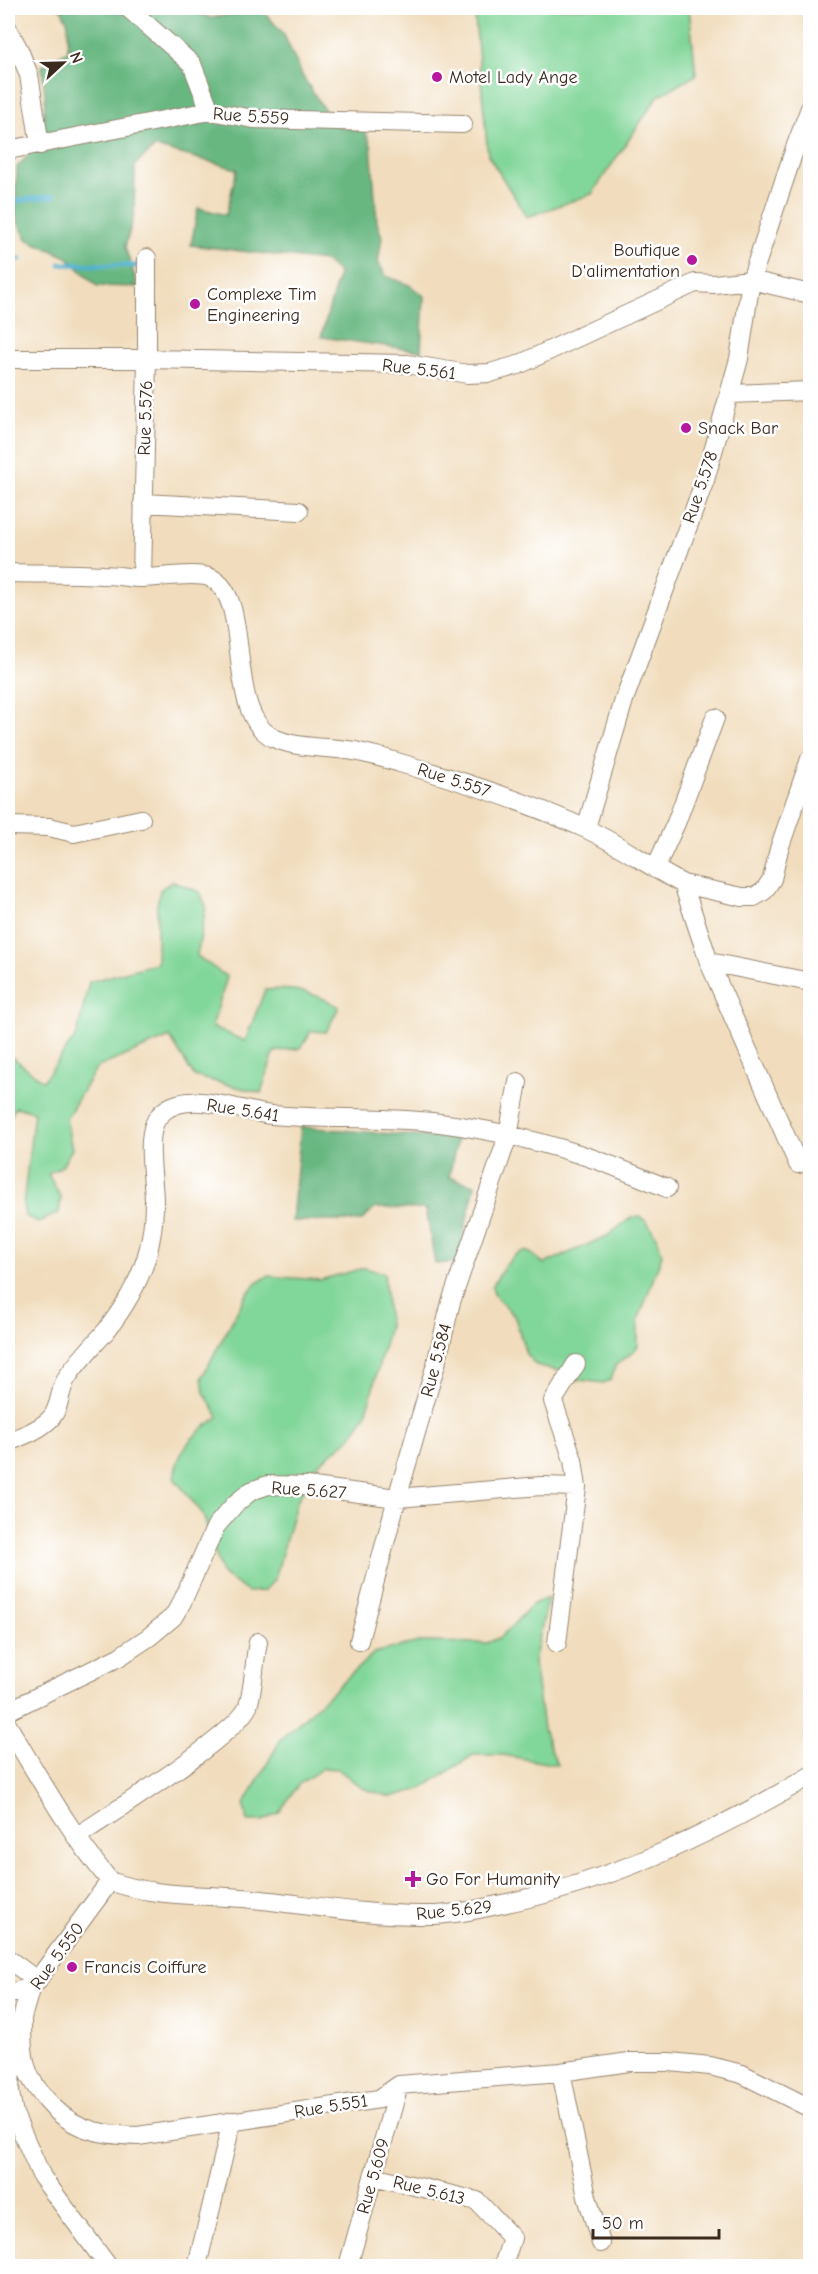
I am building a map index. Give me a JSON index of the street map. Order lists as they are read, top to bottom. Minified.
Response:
{"streets":{"street":["Rue 5.559","Rue 5.561","Rue 5.576","Rue 5.578","Rue 5.557","Rue 5.641","Rue 5.584","Rue 5.627","Rue 5.629","Rue 5.550","Rue 5.551","Rue 5.609","Rue 5.613"]},"crossings":[["Rue 5.561","Rue 5.576"],["Rue 5.561","Rue 5.578"],["Rue 5.576","Rue 5.557"],["Rue 5.578","Rue 5.557"],["Rue 5.641","Rue 5.584"],["Rue 5.584","Rue 5.627"],["Rue 5.629","Rue 5.550"],["Rue 5.550","Rue 5.551"],["Rue 5.551","Rue 5.609"],["Rue 5.609","Rue 5.613"]],"places":{"other":["Motel Lady Ange","Boutique D'alimentation","Complexe Tim Engineering","Snack Bar","Francis Coiffure"],"health":["Go For Humanity"]},"scale_bar":"50 m","north":"right"}
